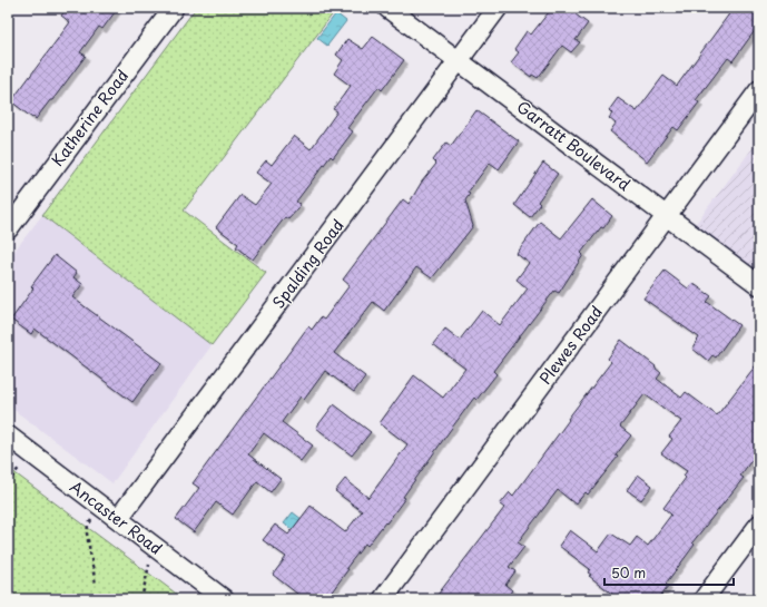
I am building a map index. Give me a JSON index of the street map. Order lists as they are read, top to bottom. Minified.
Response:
{"streets":{"street":["Katherine Road","Garratt Boulevard","Spalding Road","Plewes Road","Ancaster Road"]},"crossings":[["Garratt Boulevard","Spalding Road"],["Garratt Boulevard","Plewes Road"],["Spalding Road","Ancaster Road"]],"scale_bar":"50 m"}
